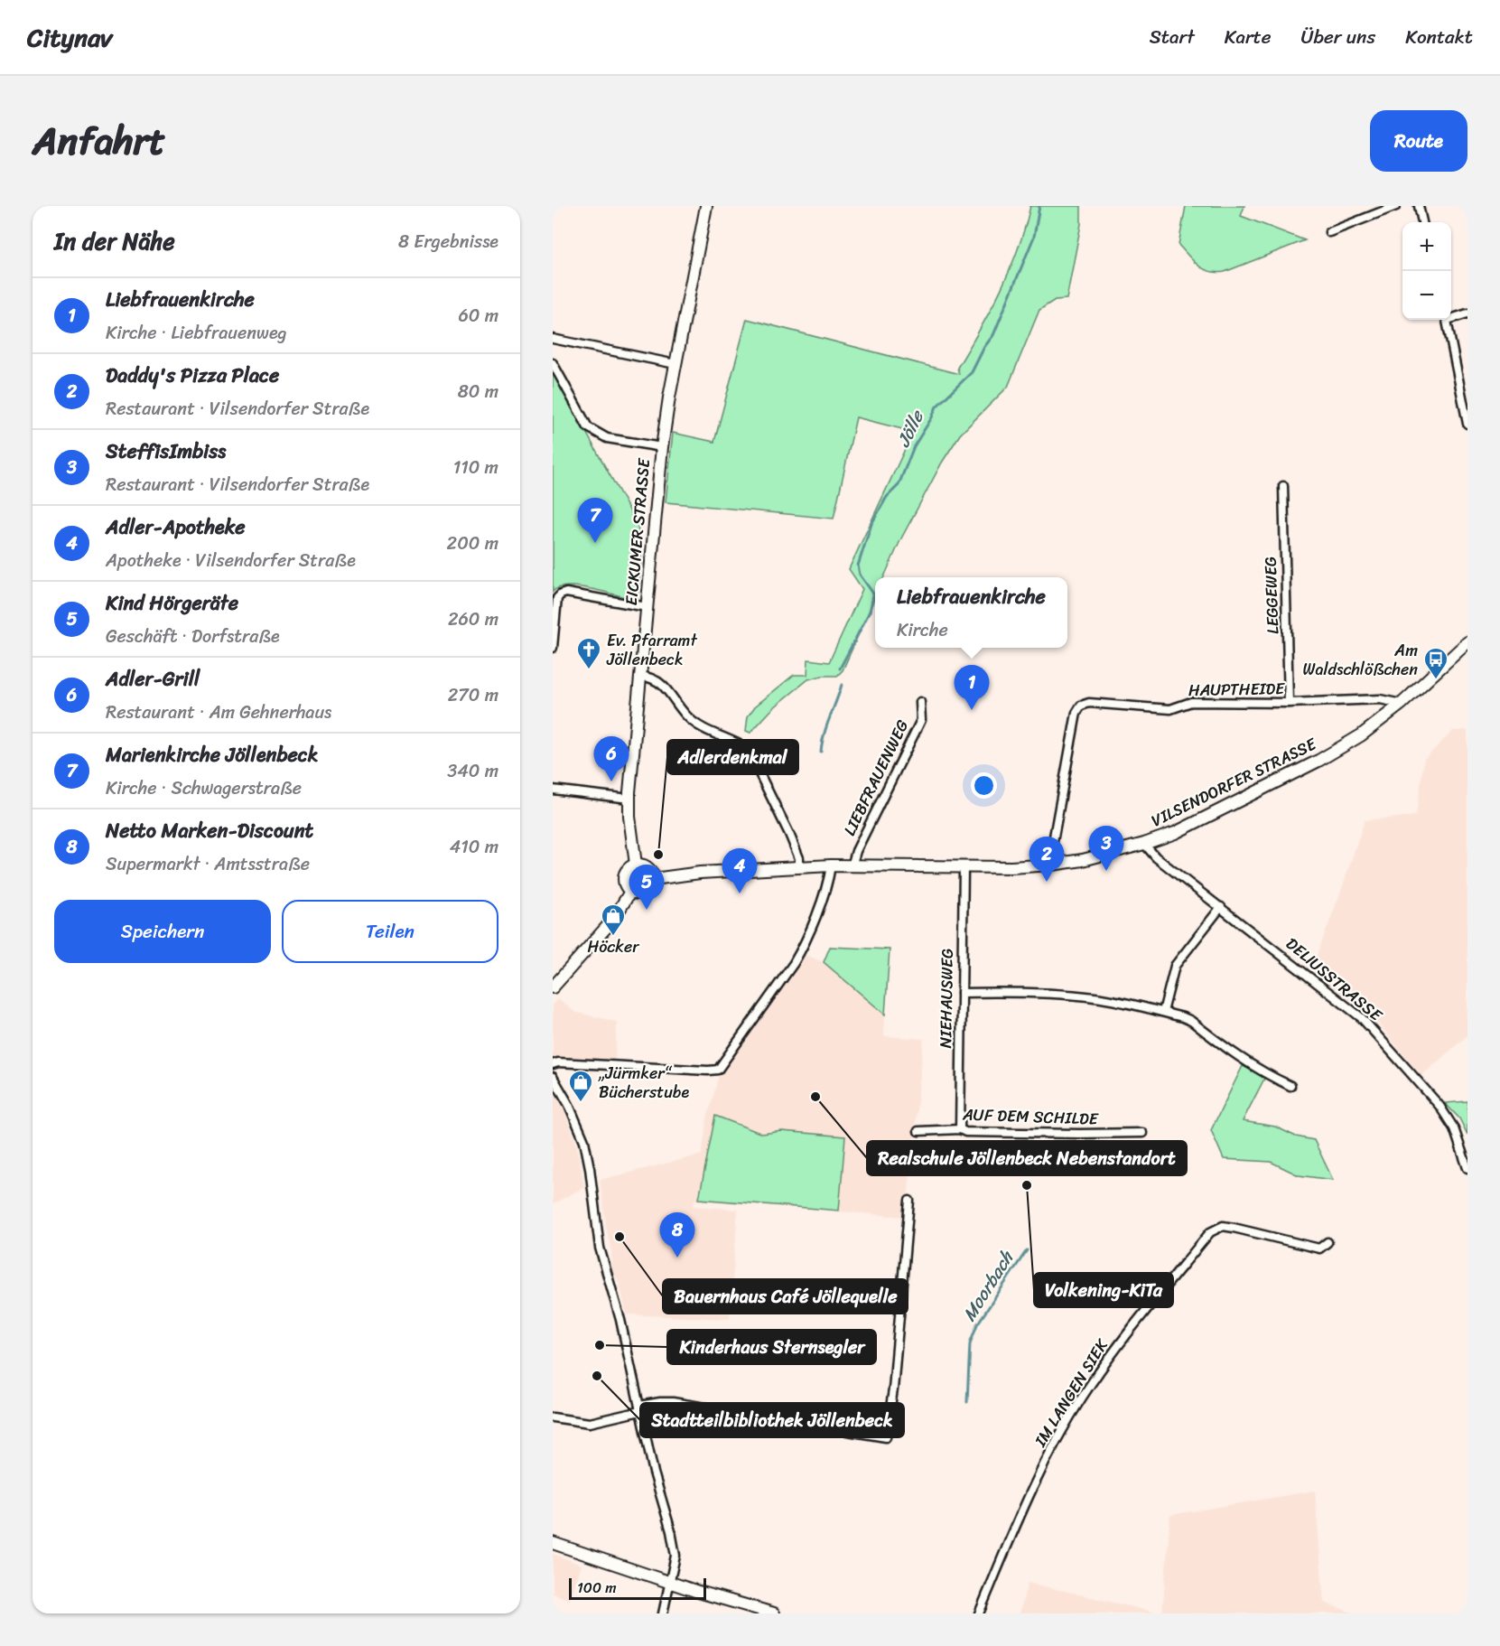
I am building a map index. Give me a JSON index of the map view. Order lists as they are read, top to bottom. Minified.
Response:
{"streets":{"main road":["EICKUMER STRASSE","VILSENDORFER STRASSE"],"street":["LEGGEWEG","HAUPTHEIDE","LIEBFRAUENWEG","DELIUSSTRASSE","NIEHAUSWEG","AUF DEM SCHILDE","IM LANGEN SIEK"]},"crossings":[["EICKUMER STRASSE","VILSENDORFER STRASSE"],["LEGGEWEG","HAUPTHEIDE"],["HAUPTHEIDE","VILSENDORFER STRASSE"],["LIEBFRAUENWEG","VILSENDORFER STRASSE"],["VILSENDORFER STRASSE","DELIUSSTRASSE"],["VILSENDORFER STRASSE","NIEHAUSWEG"],["NIEHAUSWEG","AUF DEM SCHILDE"]],"water":["Jölle","Moorbach"],"places":{"church":["Ev. Pfarramt Jöllenbeck"],"bus stop":["Am Waldschlößchen"],"other":["Adlerdenkmal","Realschule Jöllenbeck Nebenstandort","Volkening-KiTa","Bauernhaus Café Jöllequelle","Kinderhaus Sternsegler","Stadtteilbibliothek Jöllenbeck"],"shop":["Höcker","„Jürmker“ Bücherstube"]},"scale_bar":"100 m","page":{"header":"Citynav","nav":["Start","Karte","Über uns","Kontakt"],"title":"Anfahrt","buttons":["Route",["Speichern","Teilen"]],"heading":["In der Nähe","8 Ergebnisse"],"map_buttons":["+","−"],"list":[{"mark":"1","name":"Liebfrauenkirche","note":"Kirche · Liebfrauenweg","value":"60 m"},{"mark":"2","name":"Daddy's Pizza Place","note":"Restaurant · Vilsendorfer Straße","value":"80 m"},{"mark":"3","name":"SteffisImbiss","note":"Restaurant · Vilsendorfer Straße","value":"110 m"},{"mark":"4","name":"Adler-Apotheke","note":"Apotheke · Vilsendorfer Straße","value":"200 m"},{"mark":"5","name":"Kind Hörgeräte","note":"Geschäft · Dorfstraße","value":"260 m"},{"mark":"6","name":"Adler-Grill","note":"Restaurant · Am Gehnerhaus","value":"270 m"},{"mark":"7","name":"Marienkirche Jöllenbeck","note":"Kirche · Schwagerstraße","value":"340 m"},{"mark":"8","name":"Netto Marken-Discount","note":"Supermarkt · Amtsstraße","value":"410 m"}],"pins":["7","1","6","3","2","4","5","8"],"popup":["Liebfrauenkirche","Kirche"],"scale":"100 m"}}
